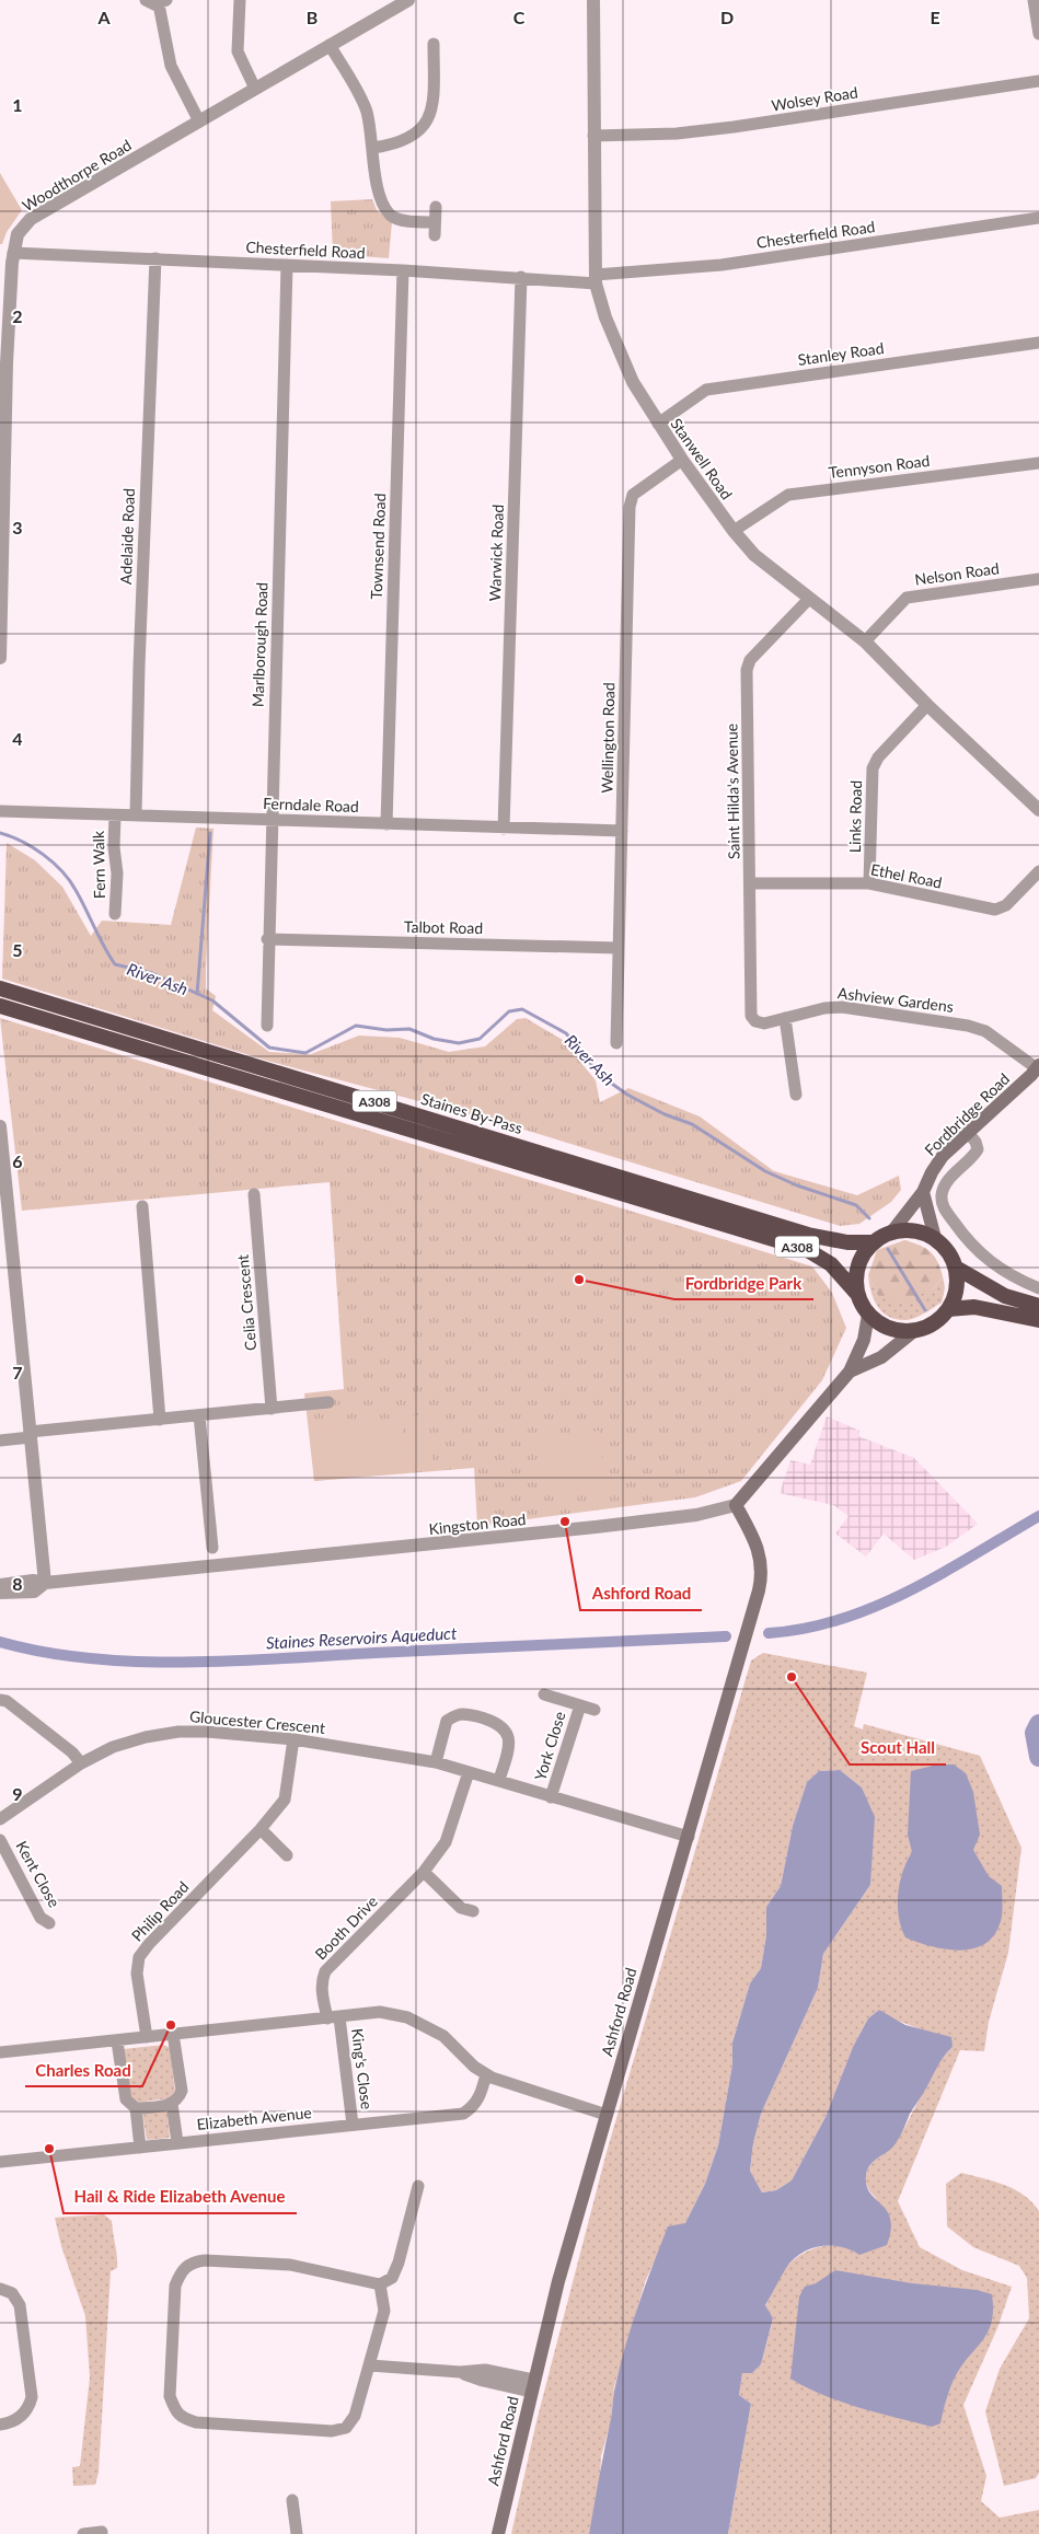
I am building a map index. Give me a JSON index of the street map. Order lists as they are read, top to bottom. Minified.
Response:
{"streets":{"highway":["A308","Staines By-Pass"],"main road":["Fordbridge Road","Ashford Road"],"street":["Wolsey Road","Woodthorpe Road","Chesterfield Road","Stanley Road","Stanwell Road","Tennyson Road","Adelaide Road","Townsend Road","Warwick Road","Nelson Road","Marlborough Road","Wellington Road","Saint Hilda's Avenue","Ferndale Road","Links Road","Fern Walk","Ethel Road","Talbot Road","Ashview Gardens","Celia Crescent","Kingston Road","Gloucester Crescent","York Close","Kent Close","Philip Road","Booth Drive","King's Close","Elizabeth Avenue"]},"crossings":[["Wolsey Road","Stanwell Road"],["Woodthorpe Road","Chesterfield Road"],["Chesterfield Road","Stanwell Road"],["Chesterfield Road","Adelaide Road"],["Chesterfield Road","Townsend Road"],["Chesterfield Road","Warwick Road"],["Chesterfield Road","Marlborough Road"],["Stanley Road","Stanwell Road"],["Stanwell Road","Tennyson Road"],["Stanwell Road","Nelson Road"],["Stanwell Road","Wellington Road"],["Stanwell Road","Saint Hilda's Avenue"],["Stanwell Road","Links Road"],["Adelaide Road","Ferndale Road"],["Townsend Road","Ferndale Road"],["Warwick Road","Ferndale Road"],["Marlborough Road","Ferndale Road"],["Marlborough Road","Talbot Road"],["Wellington Road","Ferndale Road"],["Wellington Road","Talbot Road"],["Saint Hilda's Avenue","Ethel Road"],["Saint Hilda's Avenue","Ashview Gardens"],["Ferndale Road","Fern Walk"],["Links Road","Ethel Road"],["Ashview Gardens","Fordbridge Road"],["A308","Staines By-Pass"],["A308","Fordbridge Road"],["Staines By-Pass","Fordbridge Road"],["Kingston Road","Ashford Road"],["Gloucester Crescent","York Close"],["Gloucester Crescent","Philip Road"],["Gloucester Crescent","Booth Drive"],["Gloucester Crescent","Ashford Road"],["Booth Drive","King's Close"],["King's Close","Elizabeth Avenue"]],"water":["River Ash","Staines Reservoirs Aqueduct"],"places":["Fordbridge Park","Ashford Road","Scout Hall","Charles Road","Hail & Ride Elizabeth Avenue"],"grid":{"columns":["A","B","C","D","E"],"rows":["1","2","3","4","5","6","7","8","9"]}}
